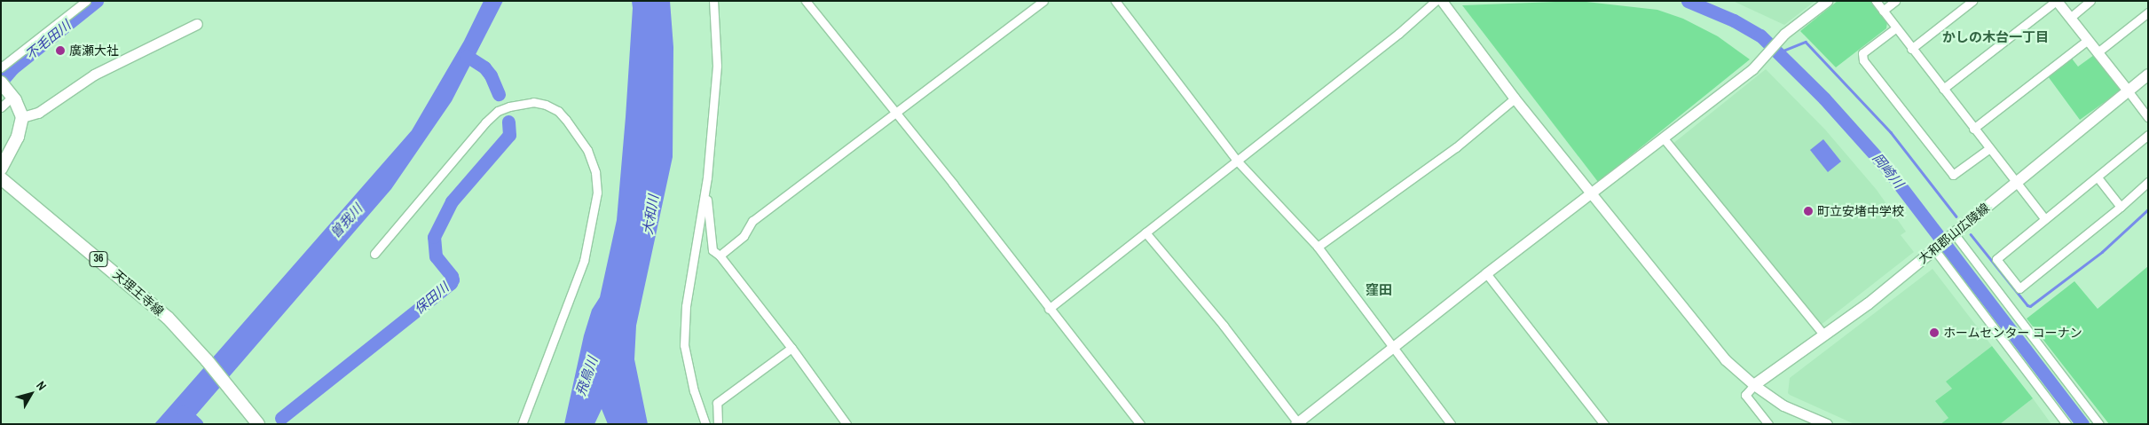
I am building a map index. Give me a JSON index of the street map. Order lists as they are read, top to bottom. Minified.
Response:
{"streets":{"main road":["大和郡山広陵線","36","天理王寺線"]},"districts":["かしの木台一丁目","窪田"],"water":["不毛田川","岡崎川","大和川","曽我川","保田川","飛鳥川"],"places":["廣瀬大社","町立安堵中学校","ホームセンター コーナン"],"north":"top right"}
